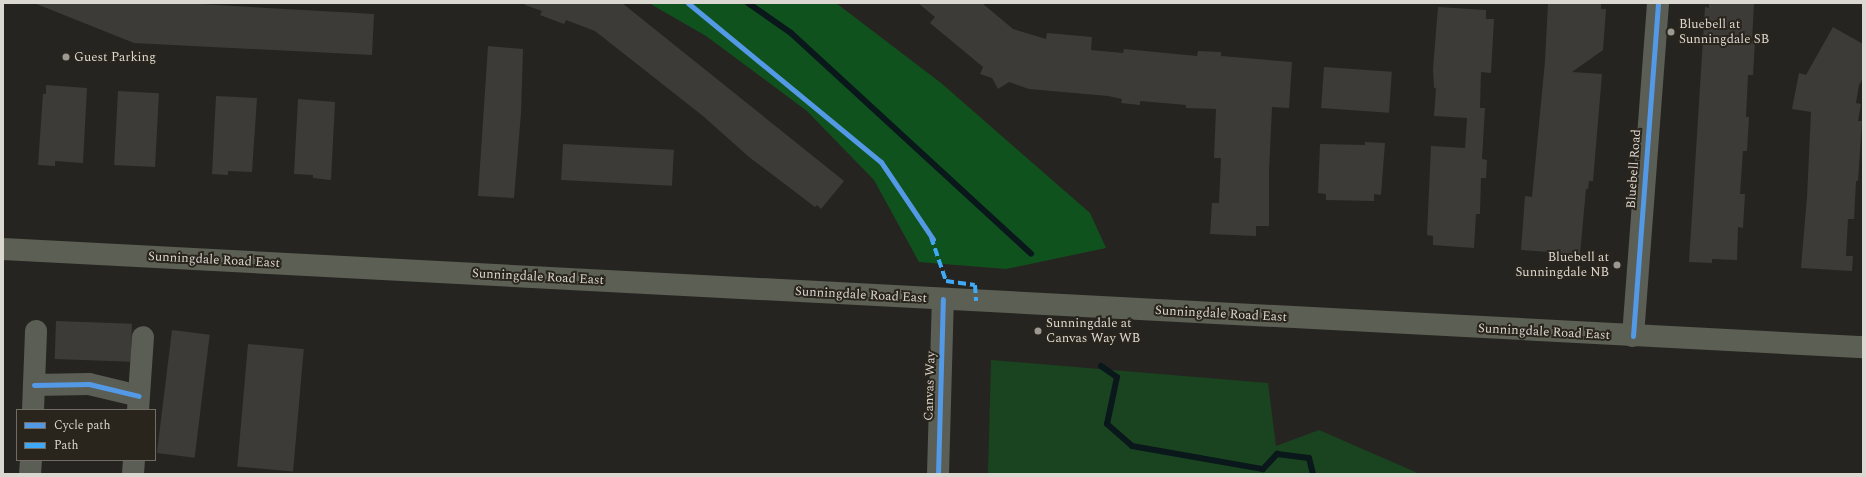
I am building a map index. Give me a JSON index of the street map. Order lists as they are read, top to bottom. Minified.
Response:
{"streets":{"main road":["Sunningdale Road East"],"street":["Bluebell Road","Canvas Way"]},"crossings":[["Bluebell Road","Sunningdale Road East"],["Sunningdale Road East","Canvas Way"]],"places":["Bluebell at Sunningdale SB","Guest Parking","Bluebell at Sunningdale NB","Sunningdale at Canvas Way WB"],"legend":["Cycle path","Path"]}
